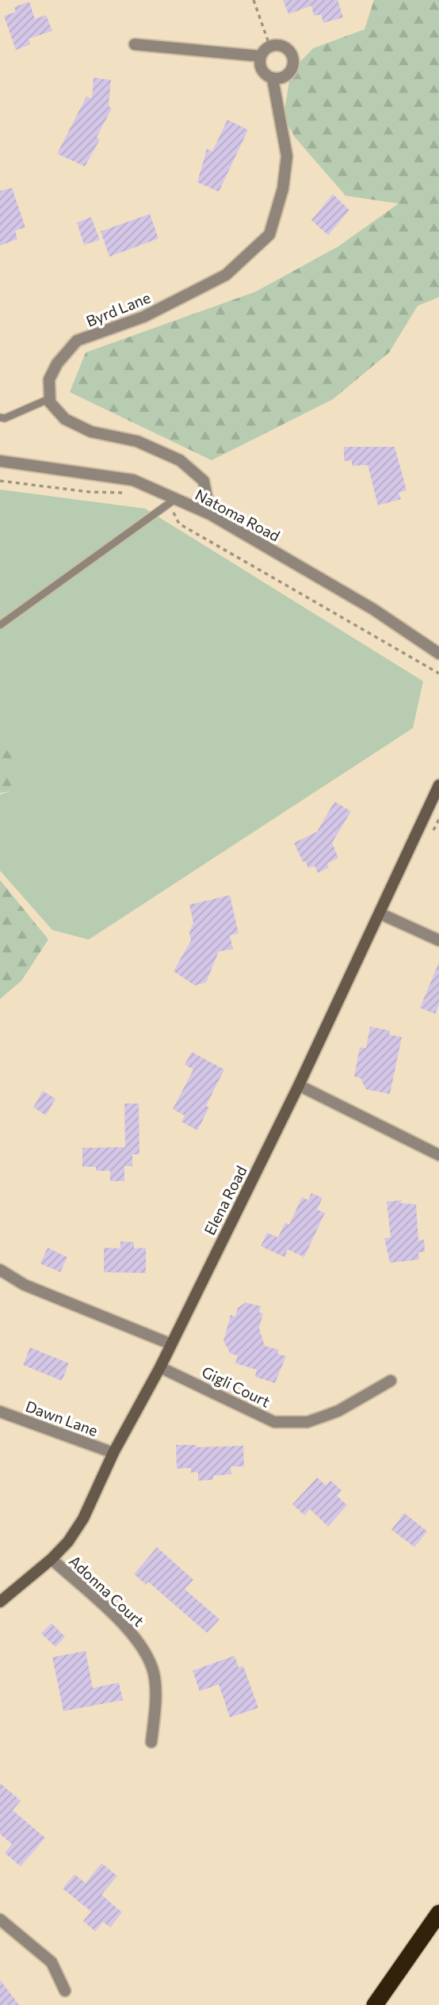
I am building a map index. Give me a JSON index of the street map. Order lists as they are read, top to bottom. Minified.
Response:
{"streets":{"street":["Byrd Lane","Natoma Road","Elena Road","Gigli Court","Dawn Lane","Adonna Court"]},"crossings":[["Elena Road","Gigli Court"],["Elena Road","Dawn Lane"],["Elena Road","Adonna Court"]]}
